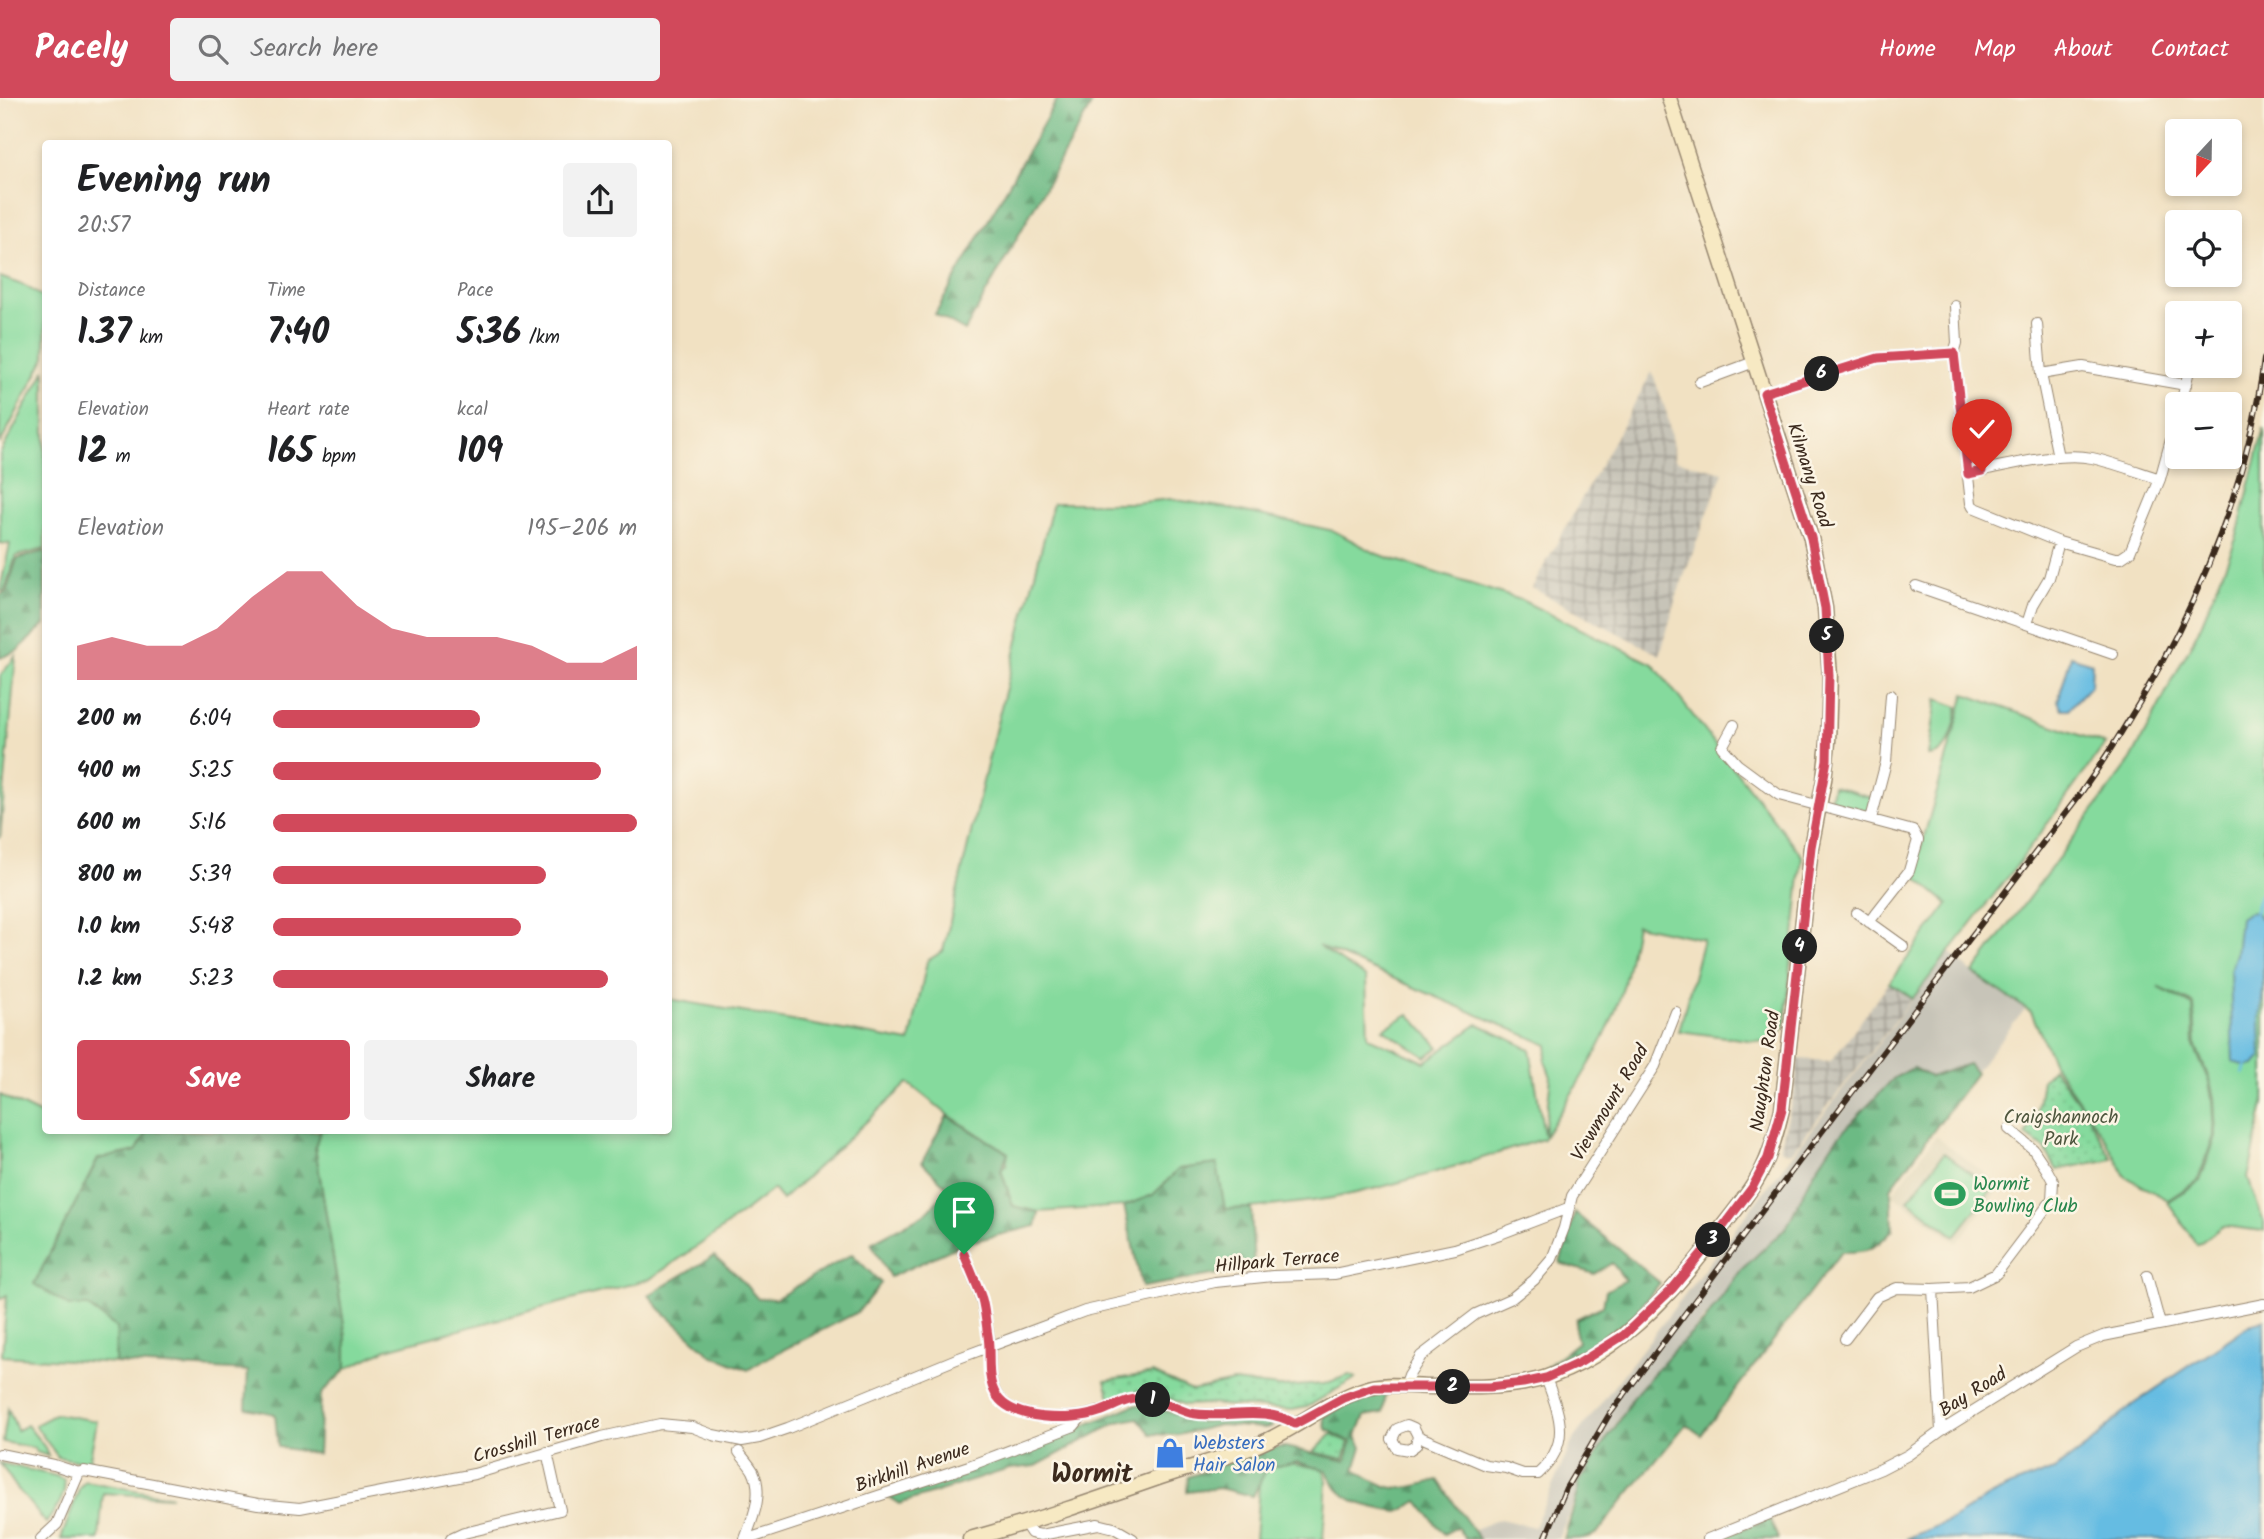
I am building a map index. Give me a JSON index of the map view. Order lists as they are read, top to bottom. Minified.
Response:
{"streets":{"main road":["Kilmany Road","Naughton Road"],"street":["Viewmount Road","Hillpark Terrace","Bay Road","Crosshill Terrace","Birkhill Avenue"]},"crossings":[["Kilmany Road","Naughton Road"],["Naughton Road","Viewmount Road"],["Viewmount Road","Hillpark Terrace"],["Hillpark Terrace","Crosshill Terrace"]],"districts":["Wormit"],"parks":["Craigshannoch Park"],"places":{"sports":["Wormit Bowling Club"],"shop":["Websters Hair Salon"]},"north":"bottom","page":{"header":"Pacely","search":"Search here","nav":["Home","Map","About","Contact"],"map_buttons":["+","−"],"heading":["Evening run","20:57"],"stats":[["Distance","1.37 km"],["Time","7:40"],["Pace","5:36 /km"],["Elevation","12 m"],["Heart rate","165 bpm"],["kcal","109"]],"pins":["6","5","4","3","2","1"],"chart":["Elevation","195–206 m"],"list":[{"name":"200 m","note":"6:04"},{"name":"400 m","note":"5:25"},{"name":"600 m","note":"5:16"},{"name":"800 m","note":"5:39"},{"name":"1.0 km","note":"5:48"},{"name":"1.2 km","note":"5:23"}],"buttons":["Save","Share"]}}
